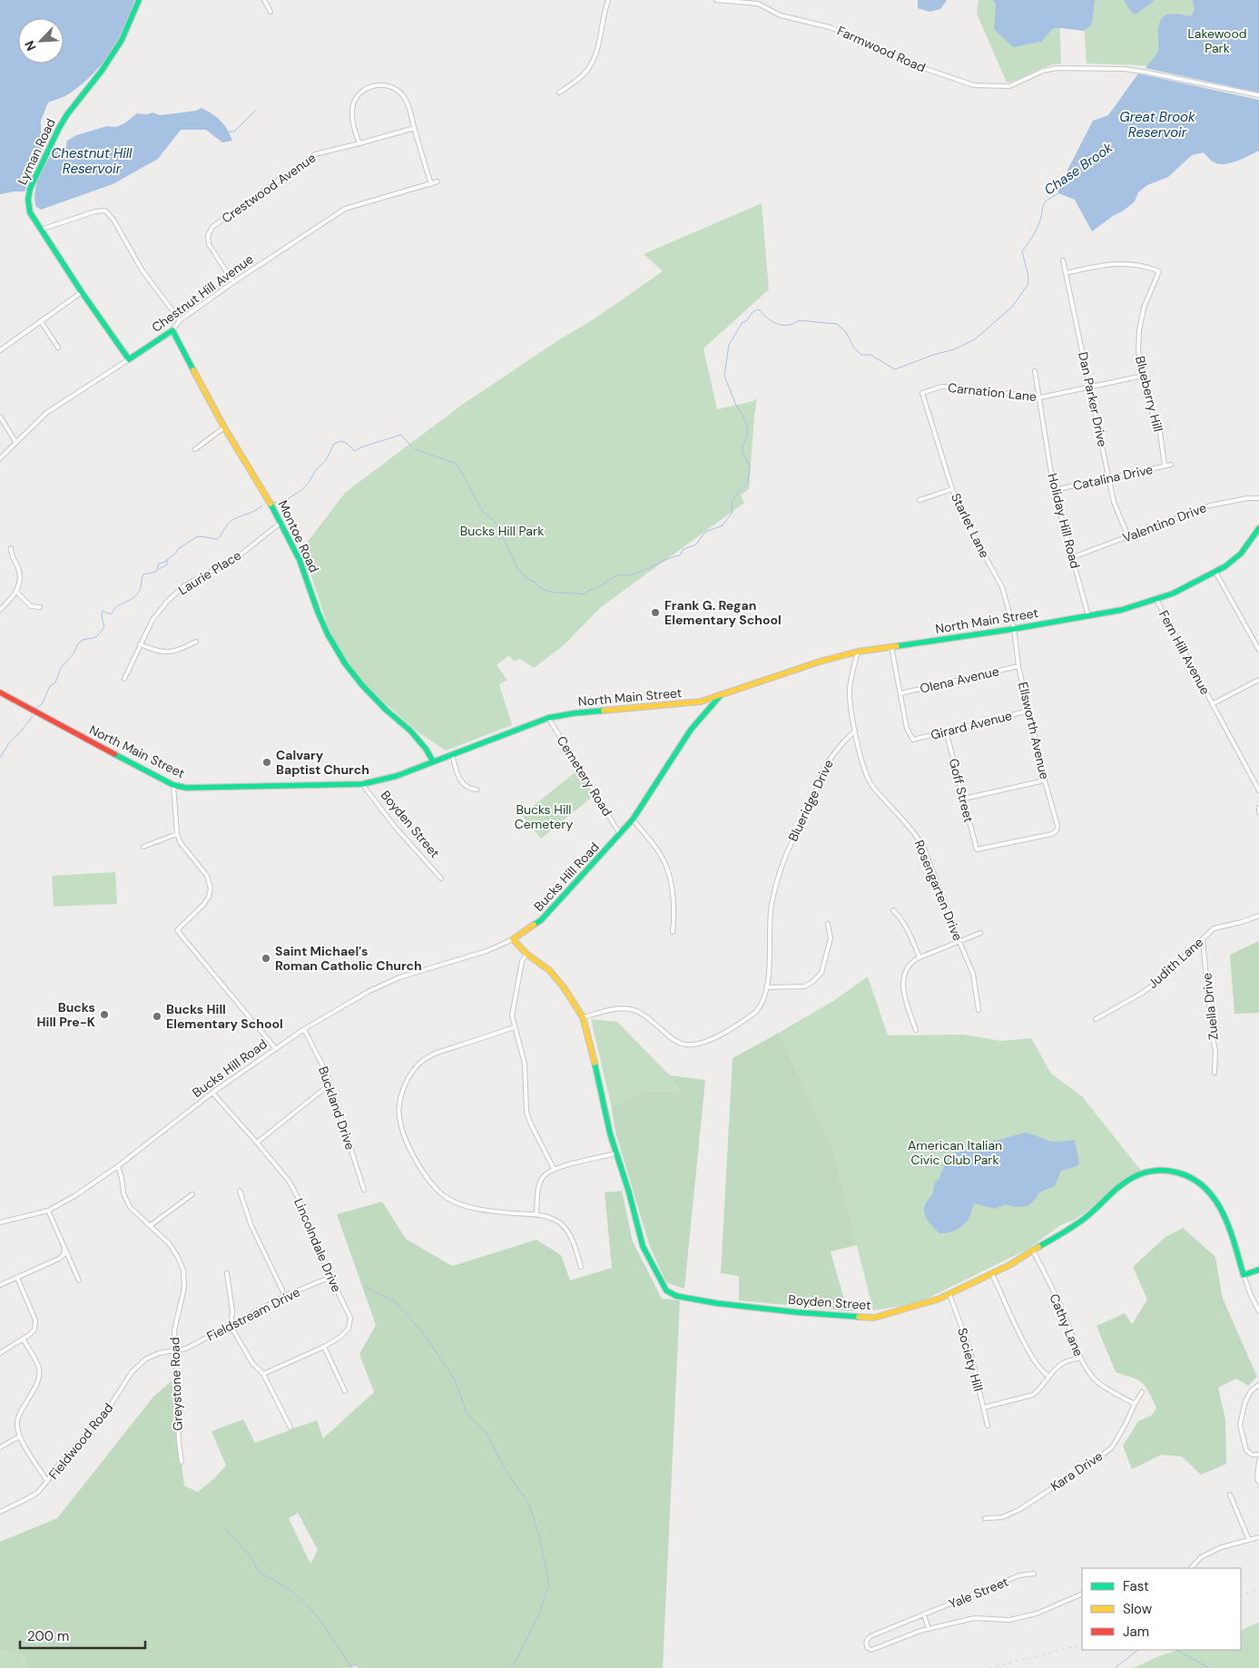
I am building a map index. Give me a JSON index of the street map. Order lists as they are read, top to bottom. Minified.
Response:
{"streets":{"street":["Farmwood Road","Lyman Road","Crestwood Avenue","Chestnut Hill Avenue","Carnation Lane","Blueberry Hill","Dan Parker Drive","Catalina Drive","Holiday Hill Road","Valentino Drive","Starlet Lane","Montoe Road","Laurie Place","North Main Street","Fern Hill Avenue","Olena Avenue","Girard Avenue","Ellsworth Avenue","Cemetery Road","Goff Street","Blueridge Drive","Boyden Street","Bucks Hill Road","Rosengarten Drive","Judith Lane","Zuella Drive","Buckland Drive","Lincolndale Drive","Fieldstream Drive","Cathy Lane","Society Hill","Greystone Road","Fieldwood Road","Kara Drive","Yale Street"]},"crossings":[["Lyman Road","Chestnut Hill Avenue"],["Crestwood Avenue","Chestnut Hill Avenue"],["Chestnut Hill Avenue","Montoe Road"],["Carnation Lane","Blueberry Hill"],["Carnation Lane","Dan Parker Drive"],["Carnation Lane","Holiday Hill Road"],["Carnation Lane","Starlet Lane"],["Blueberry Hill","Dan Parker Drive"],["Blueberry Hill","Catalina Drive"],["Dan Parker Drive","Catalina Drive"],["Dan Parker Drive","Valentino Drive"],["Catalina Drive","Holiday Hill Road"],["Holiday Hill Road","Valentino Drive"],["Holiday Hill Road","North Main Street"],["Starlet Lane","North Main Street"],["Starlet Lane","Ellsworth Avenue"],["Montoe Road","Laurie Place"],["Montoe Road","North Main Street"],["North Main Street","Fern Hill Avenue"],["North Main Street","Ellsworth Avenue"],["North Main Street","Cemetery Road"],["North Main Street","Boyden Street"],["North Main Street","Bucks Hill Road"],["North Main Street","Rosengarten Drive"],["Olena Avenue","Girard Avenue"],["Olena Avenue","Ellsworth Avenue"],["Girard Avenue","Ellsworth Avenue"],["Girard Avenue","Goff Street"],["Ellsworth Avenue","Goff Street"],["Cemetery Road","Bucks Hill Road"],["Blueridge Drive","Boyden Street"],["Blueridge Drive","Rosengarten Drive"],["Boyden Street","Bucks Hill Road"],["Boyden Street","Cathy Lane"],["Boyden Street","Society Hill"],["Bucks Hill Road","Buckland Drive"],["Bucks Hill Road","Lincolndale Drive"],["Bucks Hill Road","Greystone Road"],["Judith Lane","Zuella Drive"],["Lincolndale Drive","Fieldstream Drive"],["Fieldstream Drive","Greystone Road"],["Fieldstream Drive","Fieldwood Road"],["Cathy Lane","Kara Drive"],["Greystone Road","Fieldwood Road"]],"water":["Great Brook Reservoir","Chestnut Hill Reservoir","Chase Brook"],"parks":["Lakewood Park","Bucks Hill Park","Bucks Hill Cemetery","American Italian Civic Club Park"],"places":["Frank G. Regan Elementary School","Calvary Baptist Church","Saint Michael's Roman Catholic Church","Bucks Hill Pre-K","Bucks Hill Elementary School"],"legend":["Fast","Slow","Jam"],"scale_bar":"200 m","north":"bottom left"}
